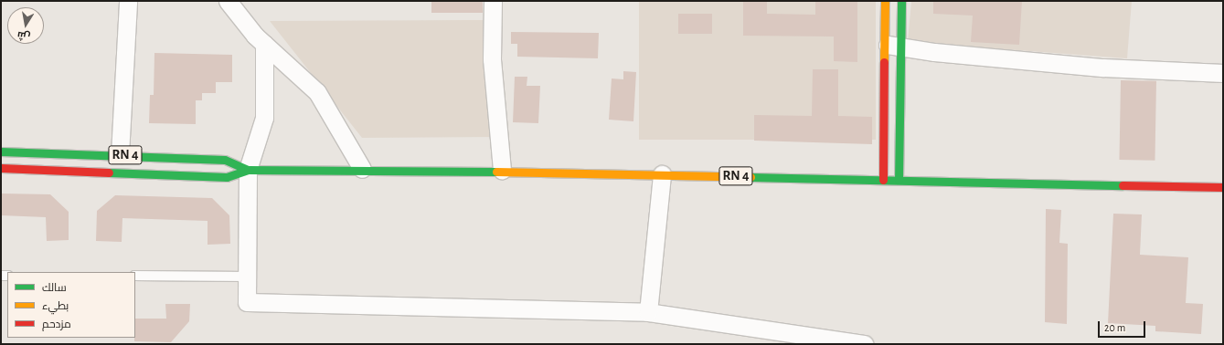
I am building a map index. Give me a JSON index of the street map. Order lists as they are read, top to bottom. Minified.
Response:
{"streets":{"main road":["RN 4"]},"legend":["سالك","بطيء","مزدحم"],"scale_bar":"20 m","north":"bottom"}
